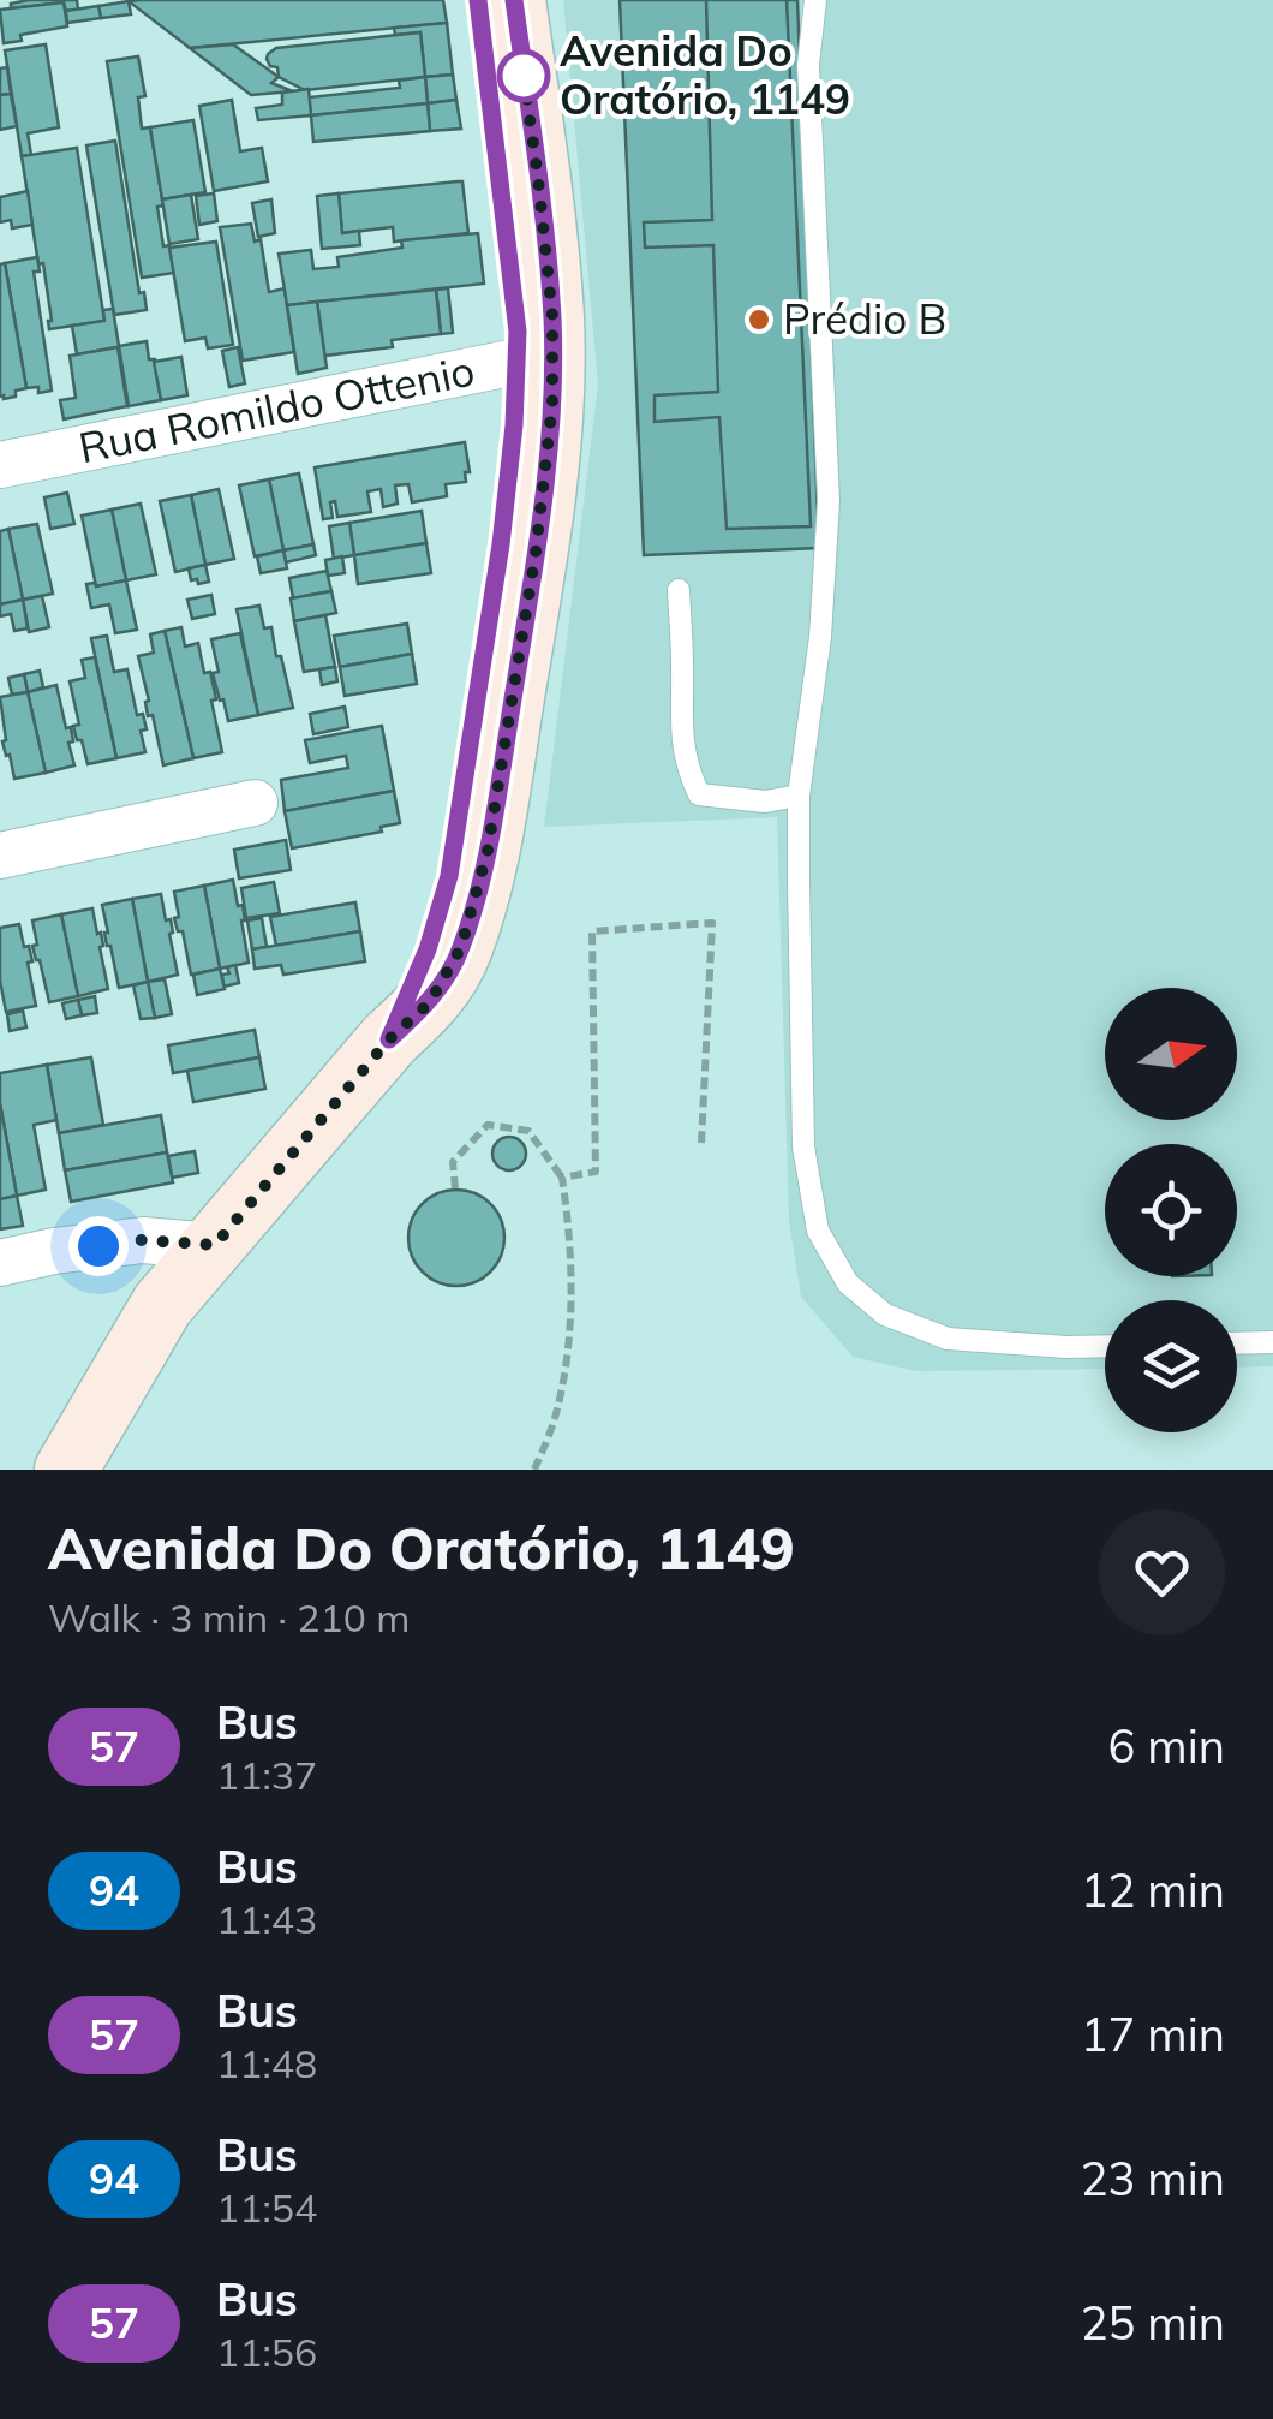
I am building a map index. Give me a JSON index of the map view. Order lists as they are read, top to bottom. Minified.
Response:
{"streets":{"street":["Rua Romildo Ottenio"]},"places":["Avenida Do Oratório, 1149","Prédio B"],"lines":["bus line 57"],"north":"right","page":{"heading":["Avenida Do Oratório, 1149","Walk · 3 min · 210 m"],"list":[{"mark":"57","name":"Bus","note":"11:37","value":"6 min"},{"mark":"94","name":"Bus","note":"11:43","value":"12 min"},{"mark":"57","name":"Bus","note":"11:48","value":"17 min"},{"mark":"94","name":"Bus","note":"11:54","value":"23 min"},{"mark":"57","name":"Bus","note":"11:56","value":"25 min"}]}}
